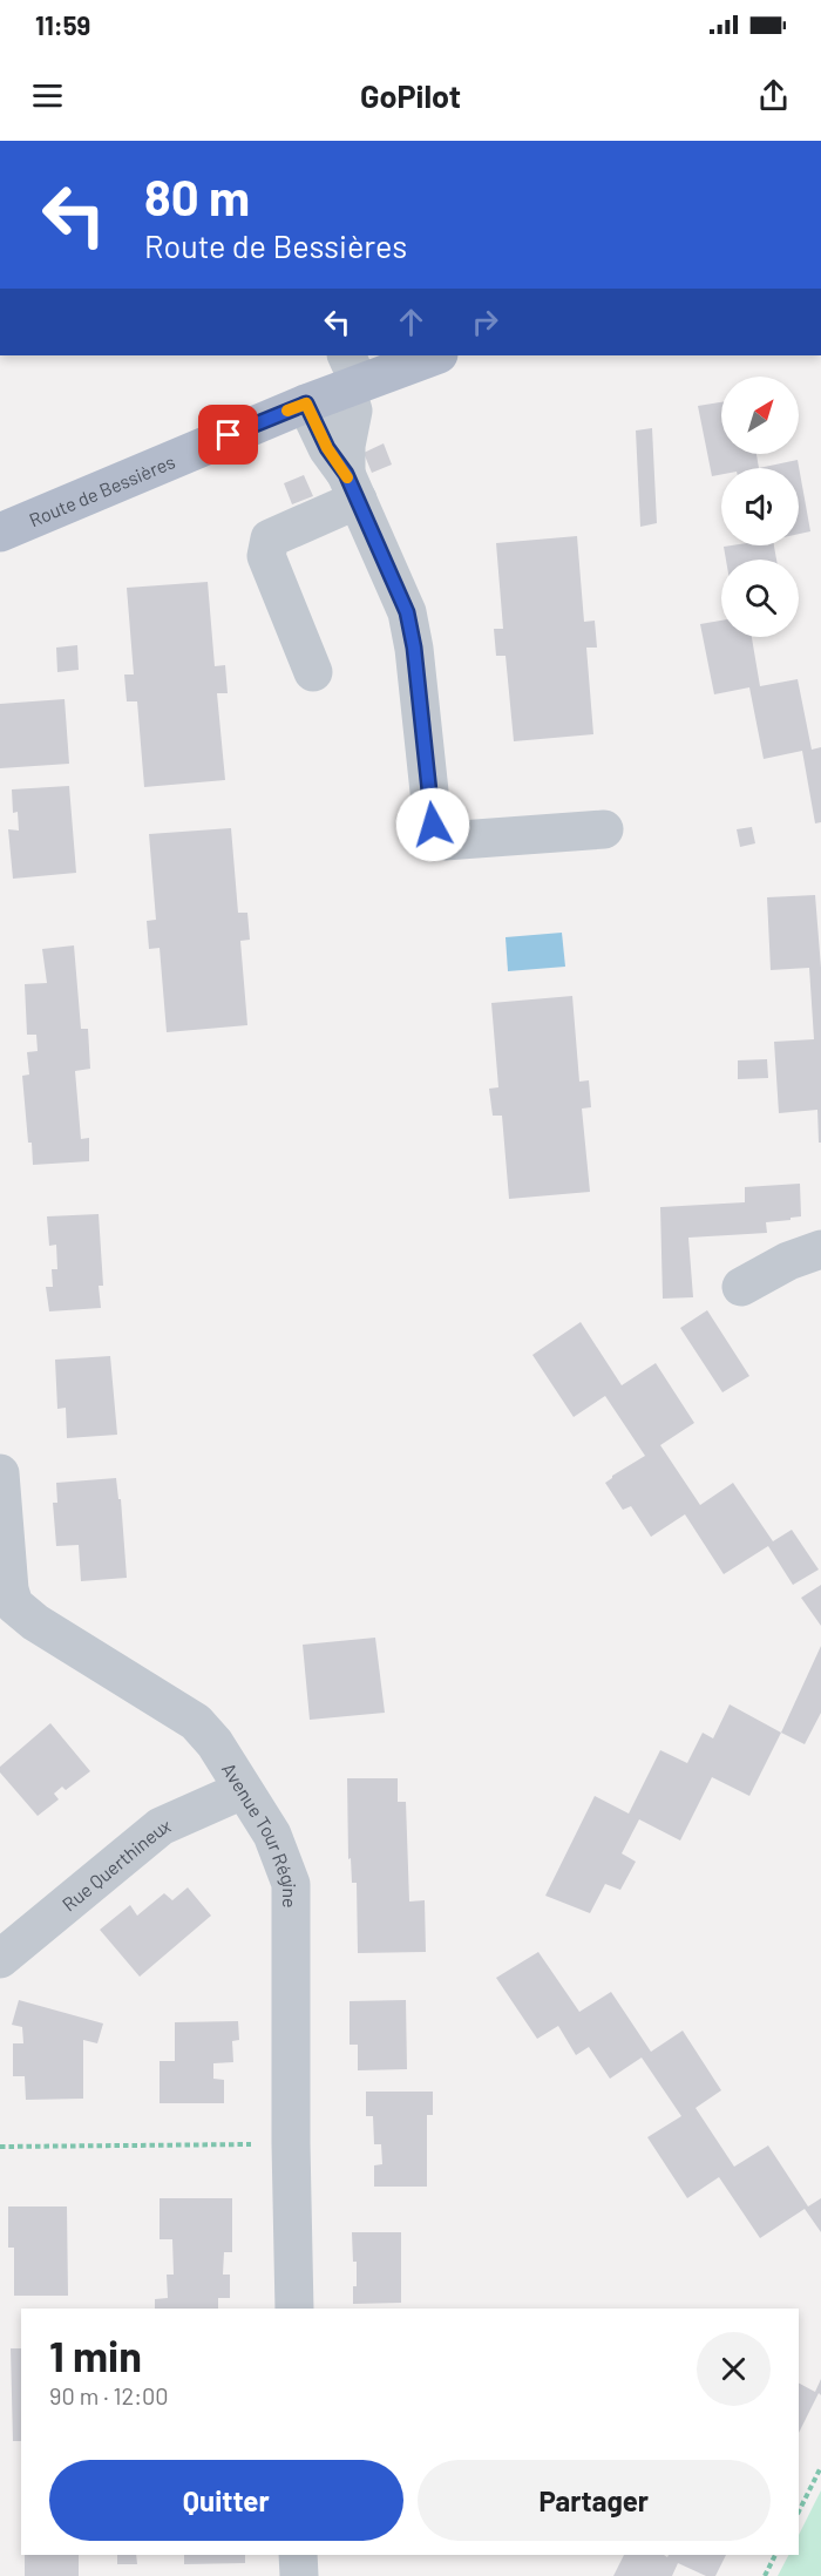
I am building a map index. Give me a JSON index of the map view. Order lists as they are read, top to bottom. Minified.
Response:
{"streets":{"main road":["Route de Bessières"],"street":["Avenue Tour Régine","Rue Querthineux"]},"crossings":[["Avenue Tour Régine","Rue Querthineux"]],"north":"top right","page":{"status":"11:59","header":"GoPilot","turn":["80 m","Route de Bessières"],"heading":["1 min","90 m · 12:00"],"buttons":["Quitter","Partager"]}}
